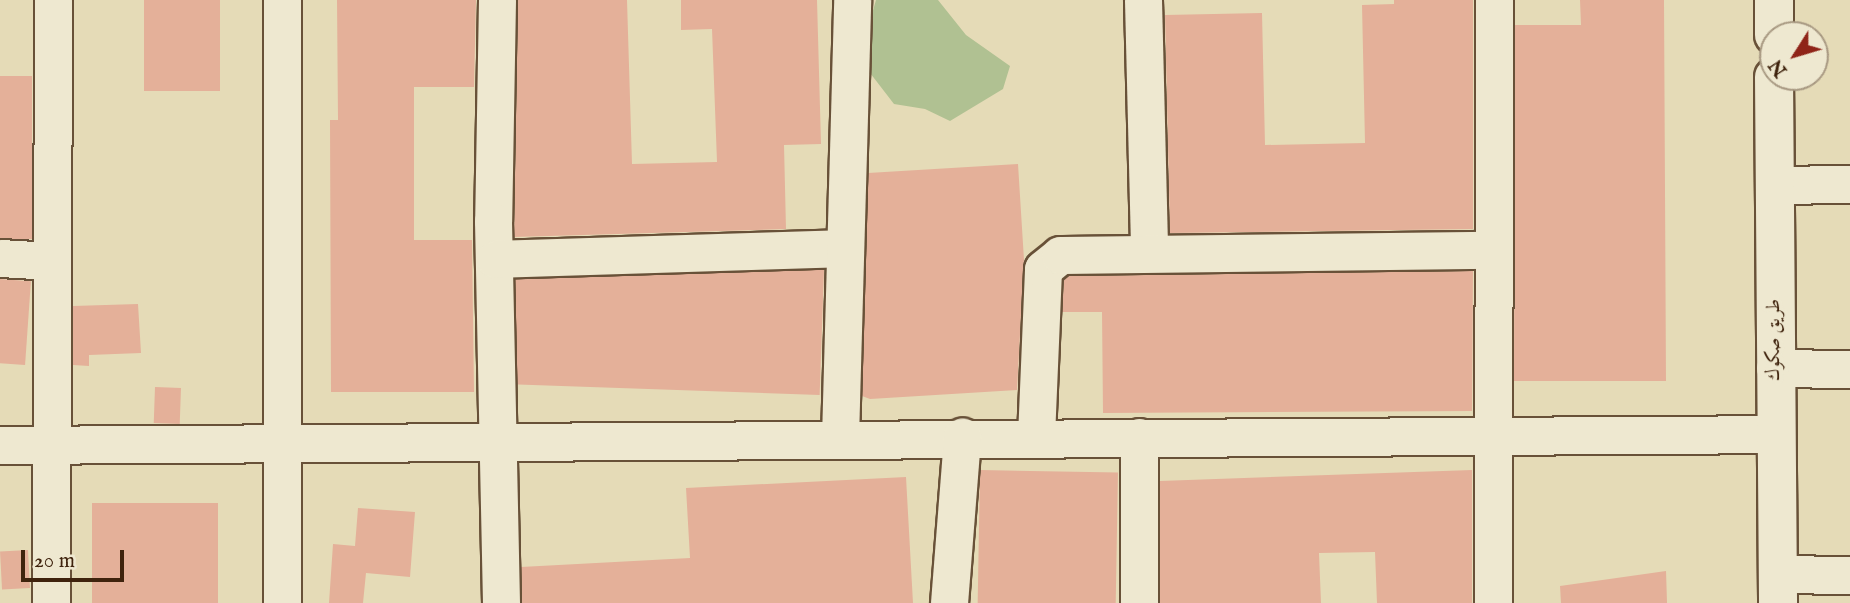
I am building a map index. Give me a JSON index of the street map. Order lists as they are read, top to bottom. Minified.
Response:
{"streets":{"street":["طريق صكوك"]},"scale_bar":"20 m","north":"bottom left"}
